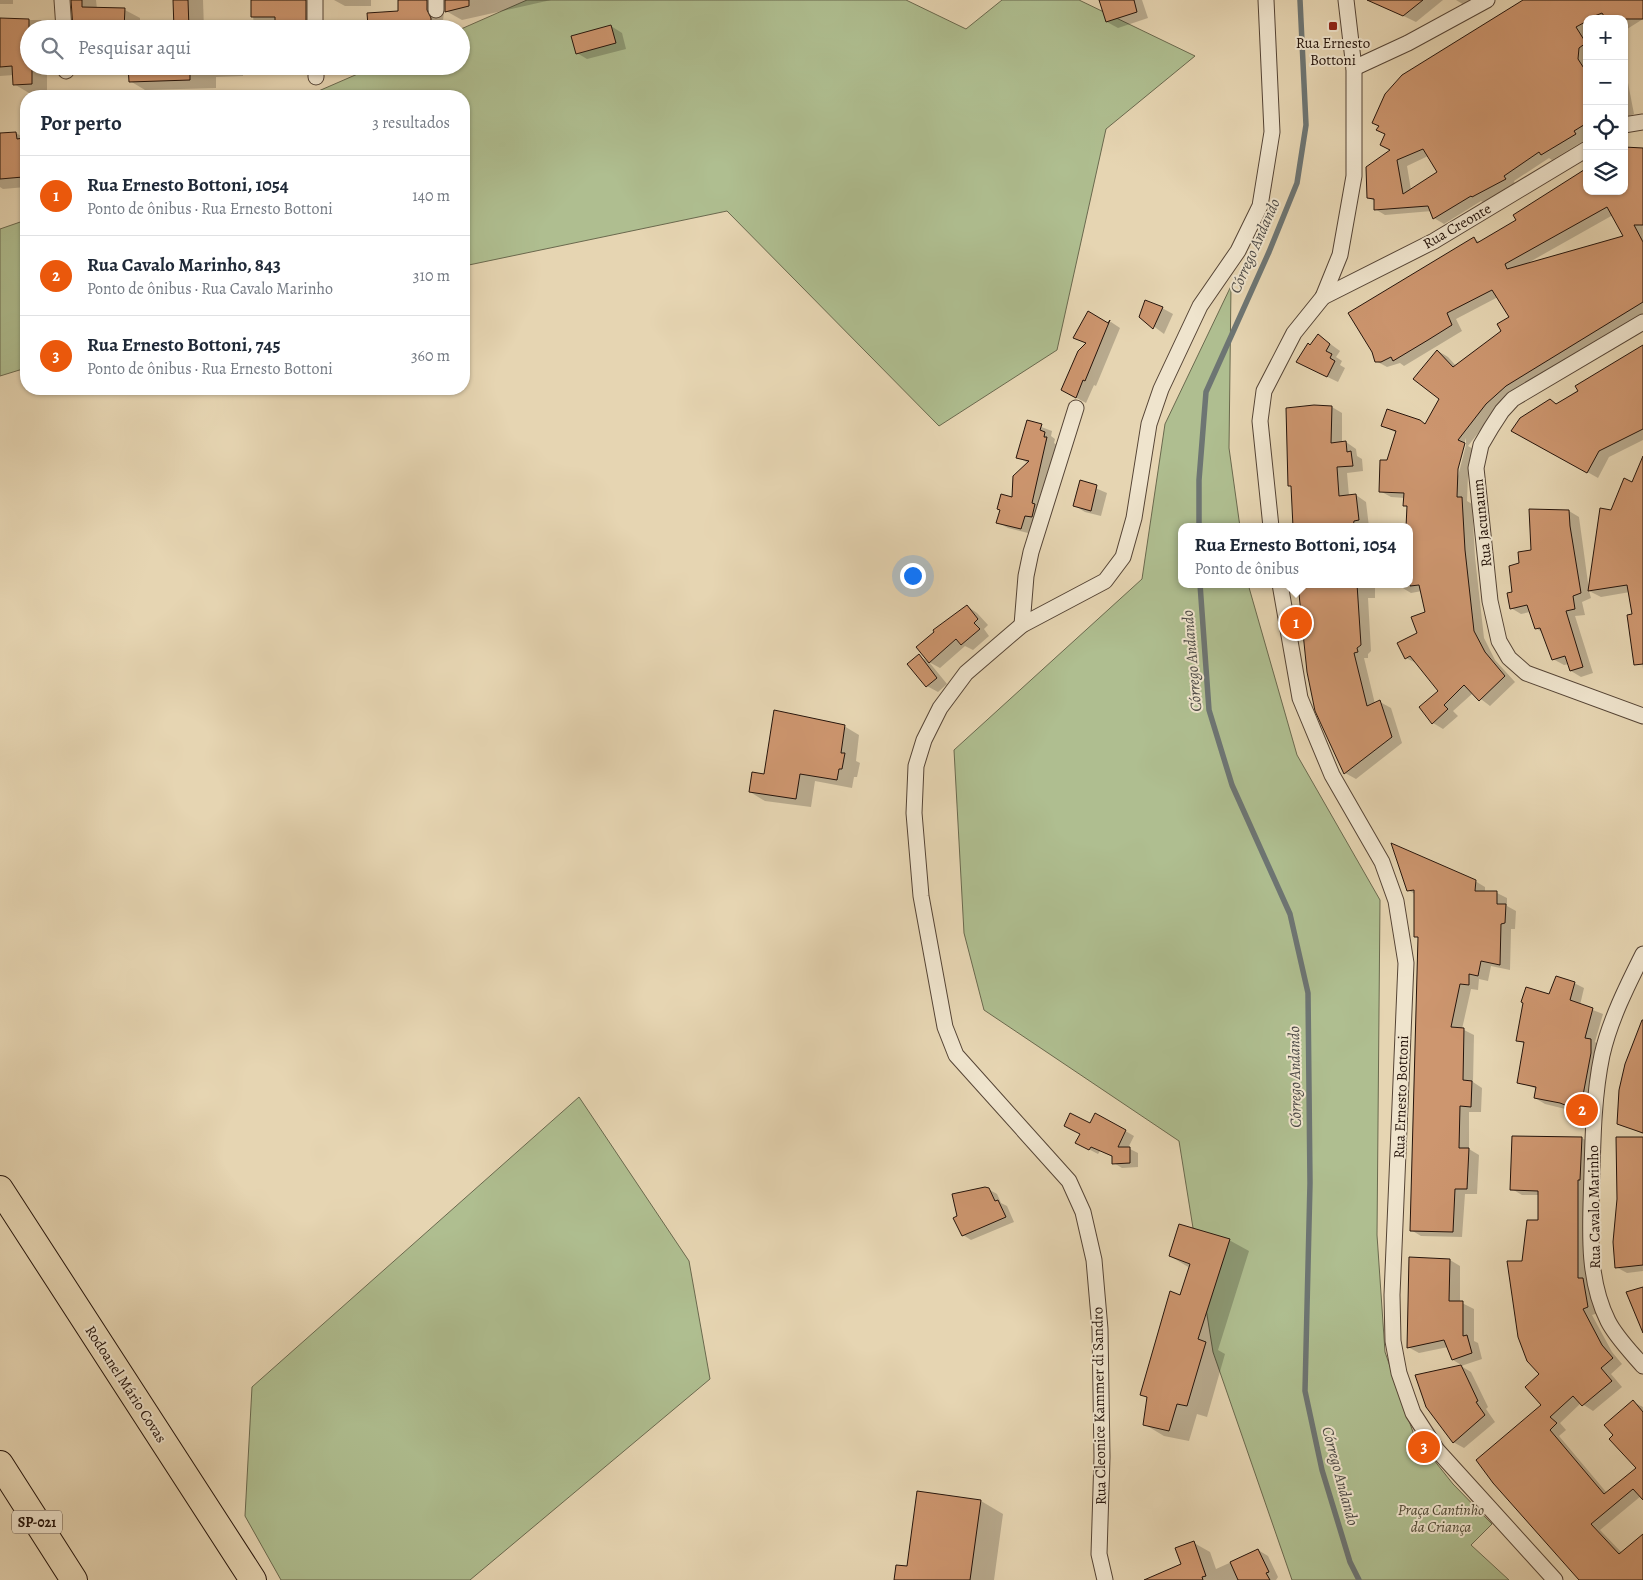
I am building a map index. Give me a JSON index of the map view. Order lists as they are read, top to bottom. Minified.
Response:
{"streets":{"highway":["Rodoanel Mário Covas","SP-021"],"street":["Rua Creonte","Rua Jacunaum","Rua Ernesto Bottoni","Rua Cavalo Marinho","Rua Cleonice Kammer di Sandro"]},"water":["Córrego Andando"],"parks":["Praça Cantinho da Criança"],"places":{"transit":["Rua Ernesto Bottoni"]},"page":{"map_buttons":["+","−"],"search":"Pesquisar aqui","heading":["Por perto","3 resultados"],"list":[{"mark":"1","name":"Rua Ernesto Bottoni, 1054","note":"Ponto de ônibus · Rua Ernesto Bottoni","value":"140 m"},{"mark":"2","name":"Rua Cavalo Marinho, 843","note":"Ponto de ônibus · Rua Cavalo Marinho","value":"310 m"},{"mark":"3","name":"Rua Ernesto Bottoni, 745","note":"Ponto de ônibus · Rua Ernesto Bottoni","value":"360 m"}],"popup":["Rua Ernesto Bottoni, 1054","Ponto de ônibus"],"pins":["1","2","3"]}}
